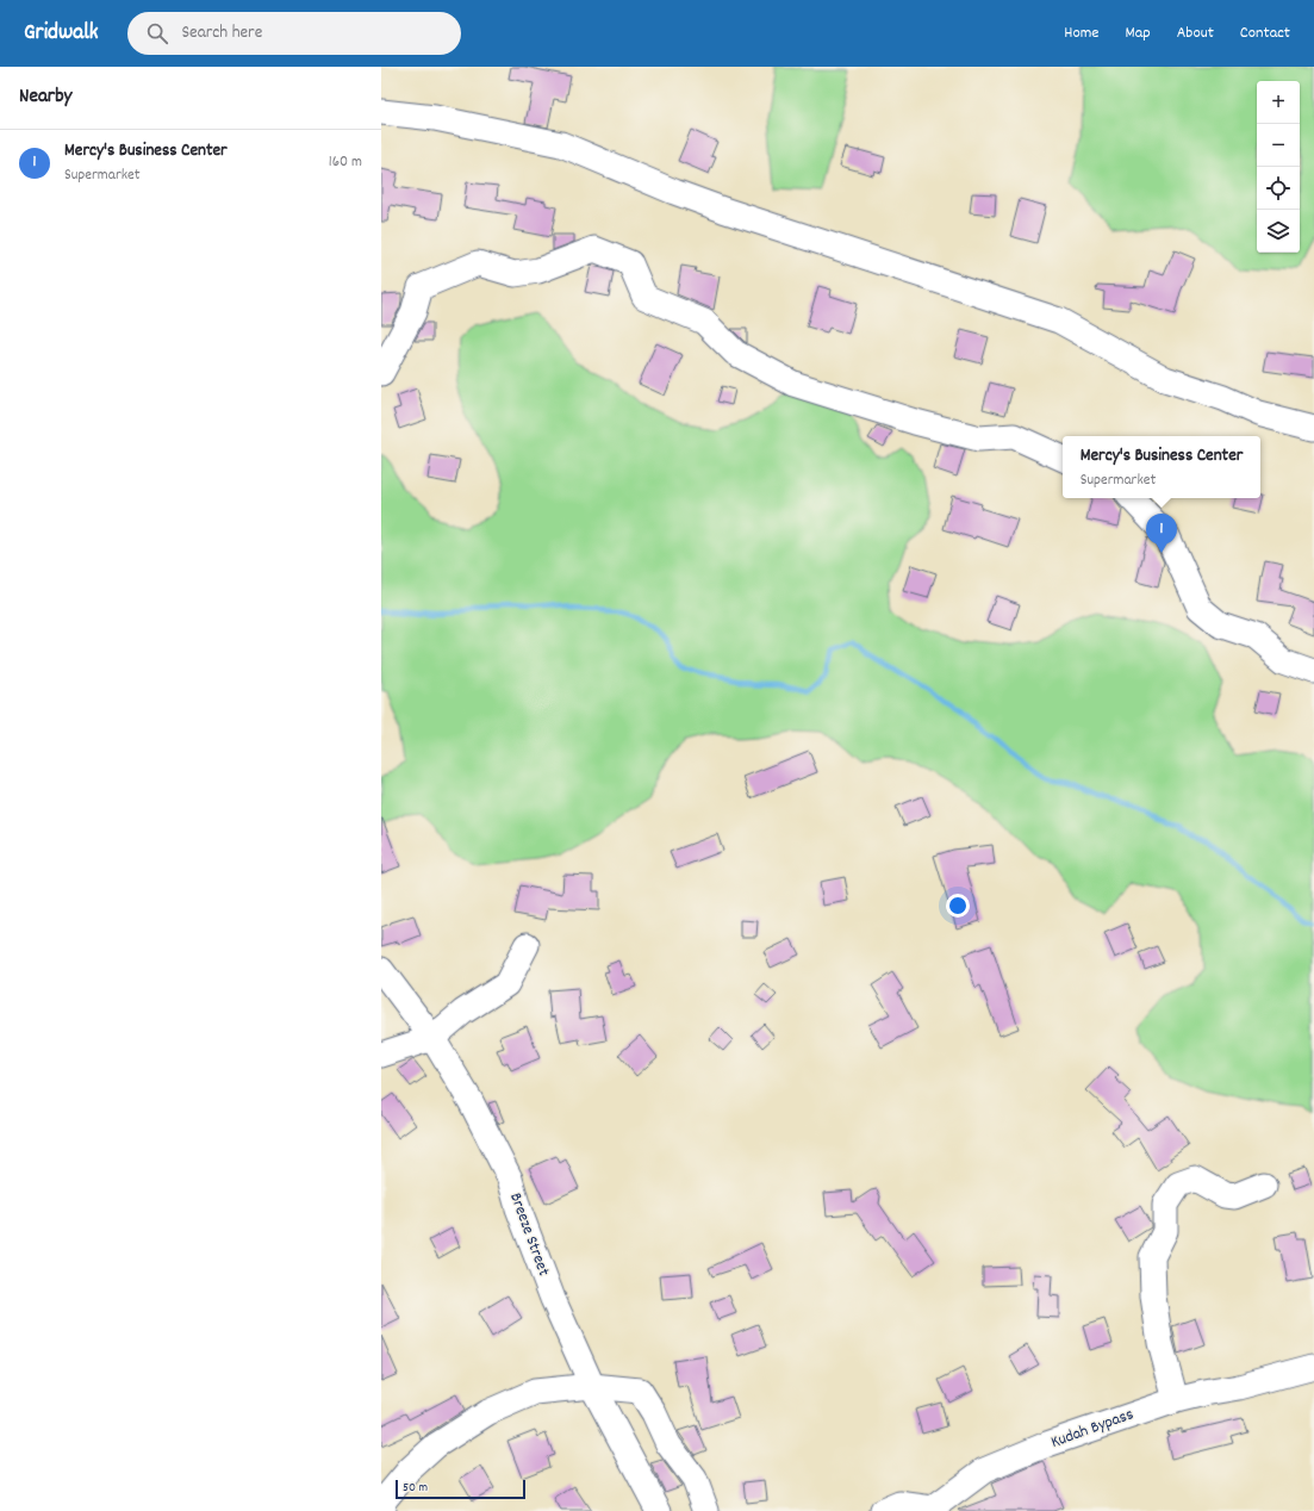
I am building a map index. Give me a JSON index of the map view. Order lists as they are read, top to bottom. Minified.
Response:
{"streets":{"street":["Breeze Street","Kudah Bypass"]},"scale_bar":"50 m","page":{"header":"Gridwalk","search":"Search here","nav":["Home","Map","About","Contact"],"heading":"Nearby","map_buttons":["+","−"],"list":[{"mark":"1","name":"Mercy's Business Center","note":"Supermarket","value":"160 m"}],"popup":["Mercy's Business Center","Supermarket"],"pins":"1","scale":"50 m"}}
